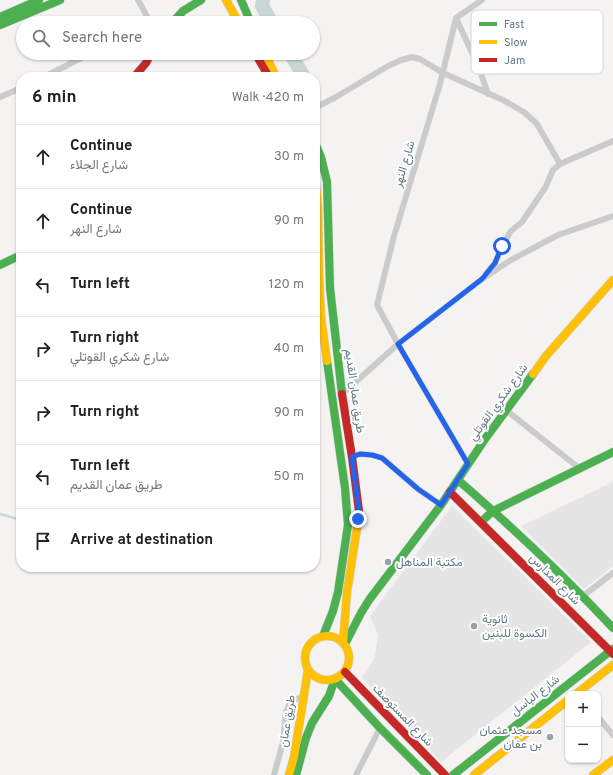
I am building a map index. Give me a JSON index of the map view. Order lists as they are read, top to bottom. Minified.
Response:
{"streets":{"street":["شارع النهر","طريق عمان القديم","شارع شكري القوتلي","شارع المدارس","شارع الباسل","شارع المستوصف","طريق عمان"]},"crossings":[["شارع النهر","شارع شكري القوتلي"],["طريق عمان القديم","شارع شكري القوتلي"],["طريق عمان القديم","شارع المستوصف"],["طريق عمان القديم","طريق عمان"],["شارع شكري القوتلي","شارع المدارس"],["شارع شكري القوتلي","شارع المستوصف"],["شارع شكري القوتلي","طريق عمان"],["شارع المدارس","شارع الباسل"],["شارع المستوصف","طريق عمان"]],"places":["مكتبة المناهل","ثانوية الكسوة للبنين","مسجد عثمان بن عفان"],"legend":["Fast","Slow","Jam"],"page":{"search":"Search here","heading":["6 min","Walk · 420 m"],"list":[["Continue","شارع الجلاء","30 m"],["Continue","شارع النهر","90 m"],["Turn left","120 m"],["Turn right","شارع شكري القوتلي","40 m"],["Turn right","90 m"],["Turn left","طريق عمان القديم","50 m"],"Arrive at destination"],"map_buttons":["+","−"]}}
